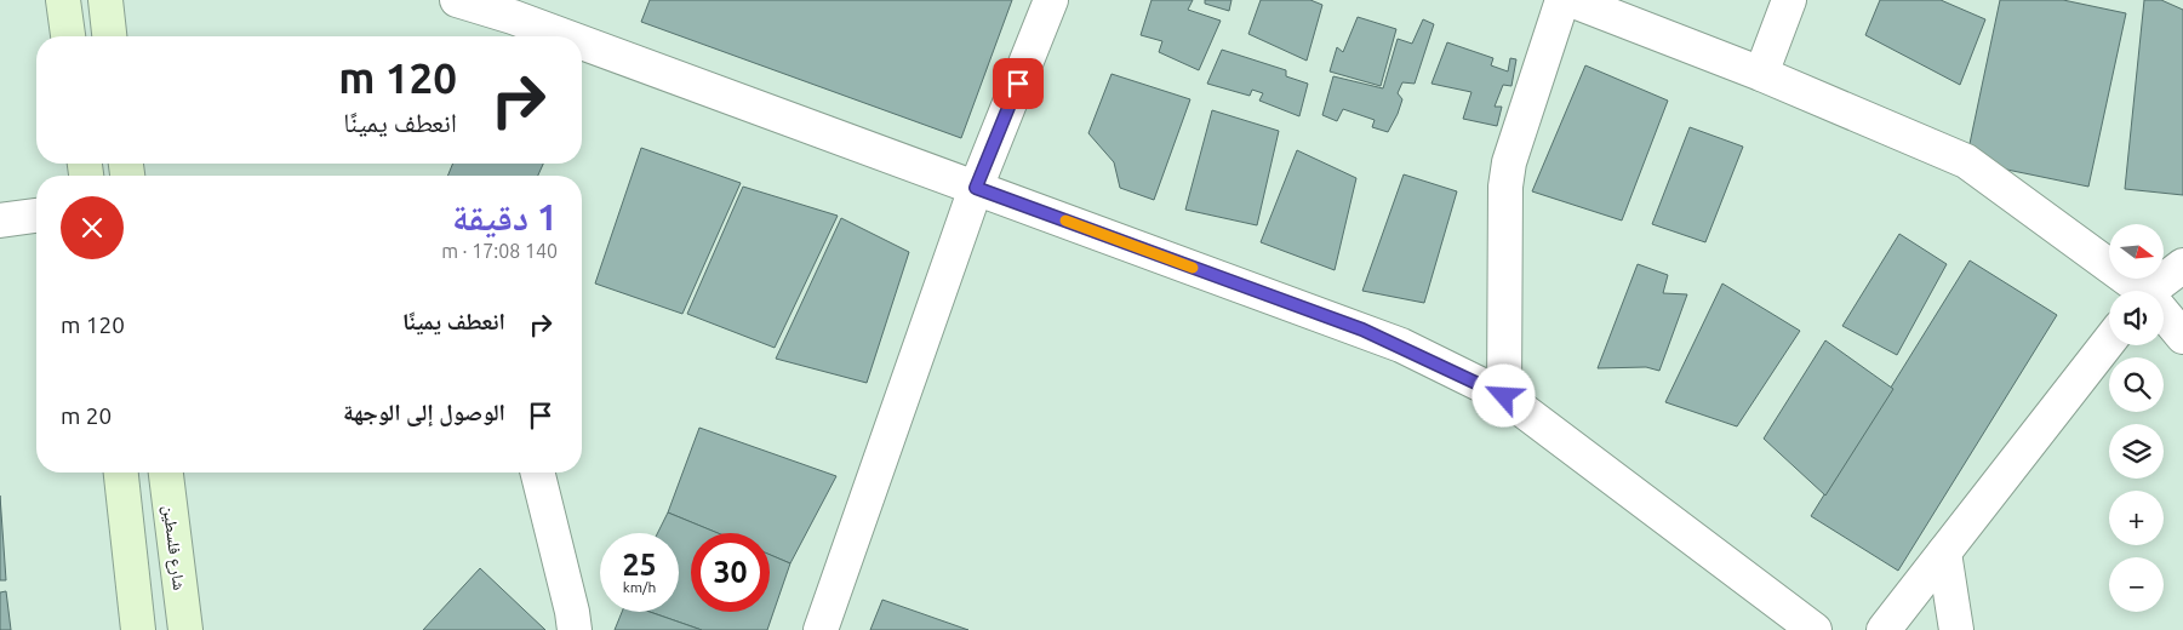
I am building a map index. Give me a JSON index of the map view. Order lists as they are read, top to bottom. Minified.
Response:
{"streets":{"street":["شارع فلسطين"]},"north":"right","page":{"turn":["120 m","انعطف يمينًا"],"heading":["1 دقيقة","140 m · 17:08"],"map_buttons":["+","−"],"list":[{"name":"انعطف يمينًا","value":"120 m"},{"name":"الوصول إلى الوجهة","value":"20 m"}],"speed":"25 km/h","limit":"30"}}
